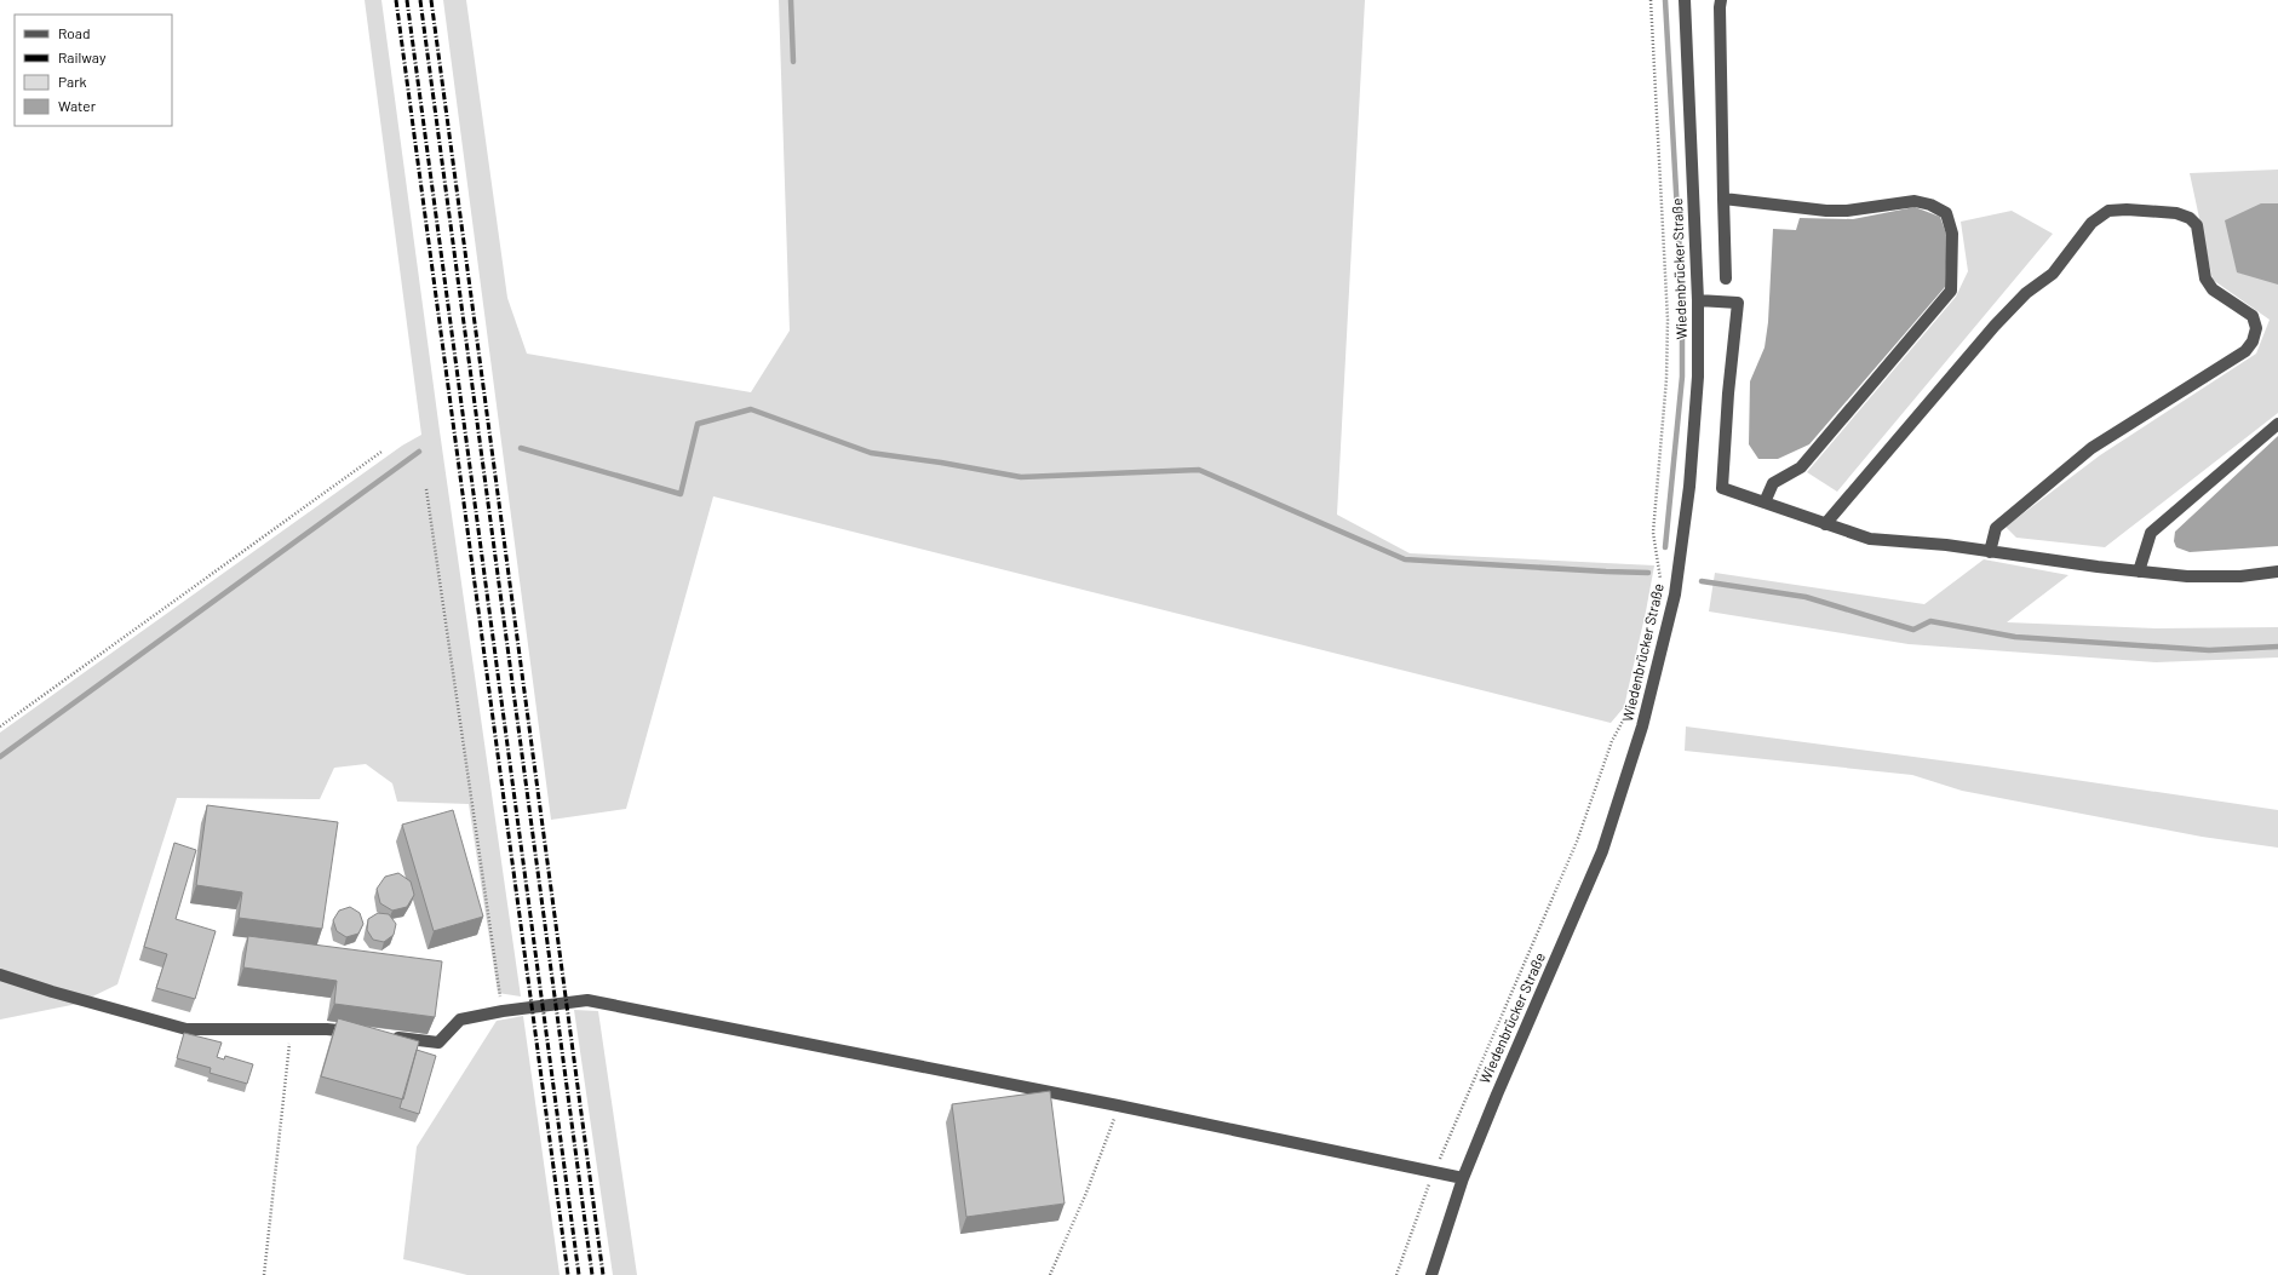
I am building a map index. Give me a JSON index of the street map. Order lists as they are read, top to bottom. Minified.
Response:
{"streets":{"street":["Wiedenbrücker Straße"]},"legend":["Road","Railway","Park","Water"]}
